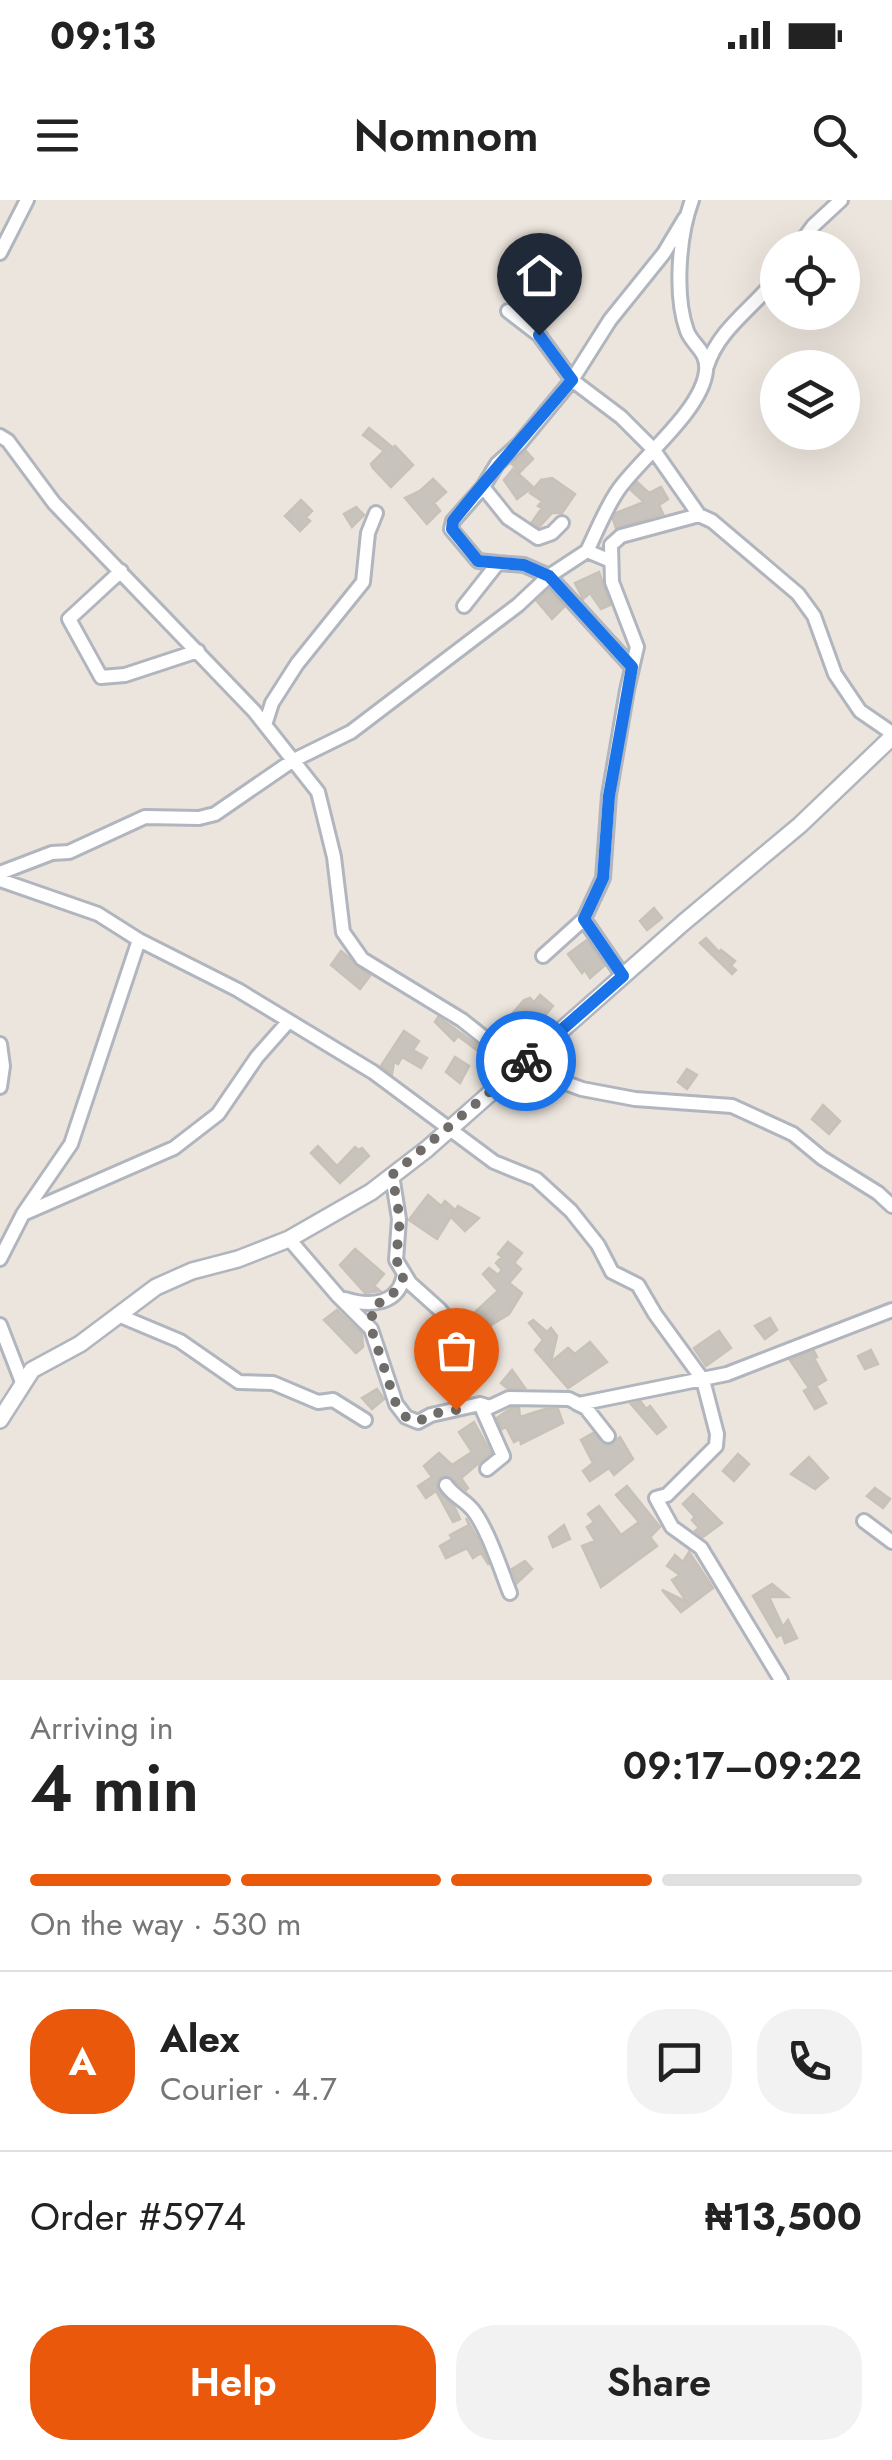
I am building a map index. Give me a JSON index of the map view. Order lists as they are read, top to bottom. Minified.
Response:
{"page":{"status":"09:13","header":"Nomnom","heading":["4 min","Arriving in","09:17–09:22"],"panel":["Alex","Courier · 4.7","Order #5974","₦13,500"],"bar":"On the way · 530 m","round":"A","buttons":["Help","Share"]}}
